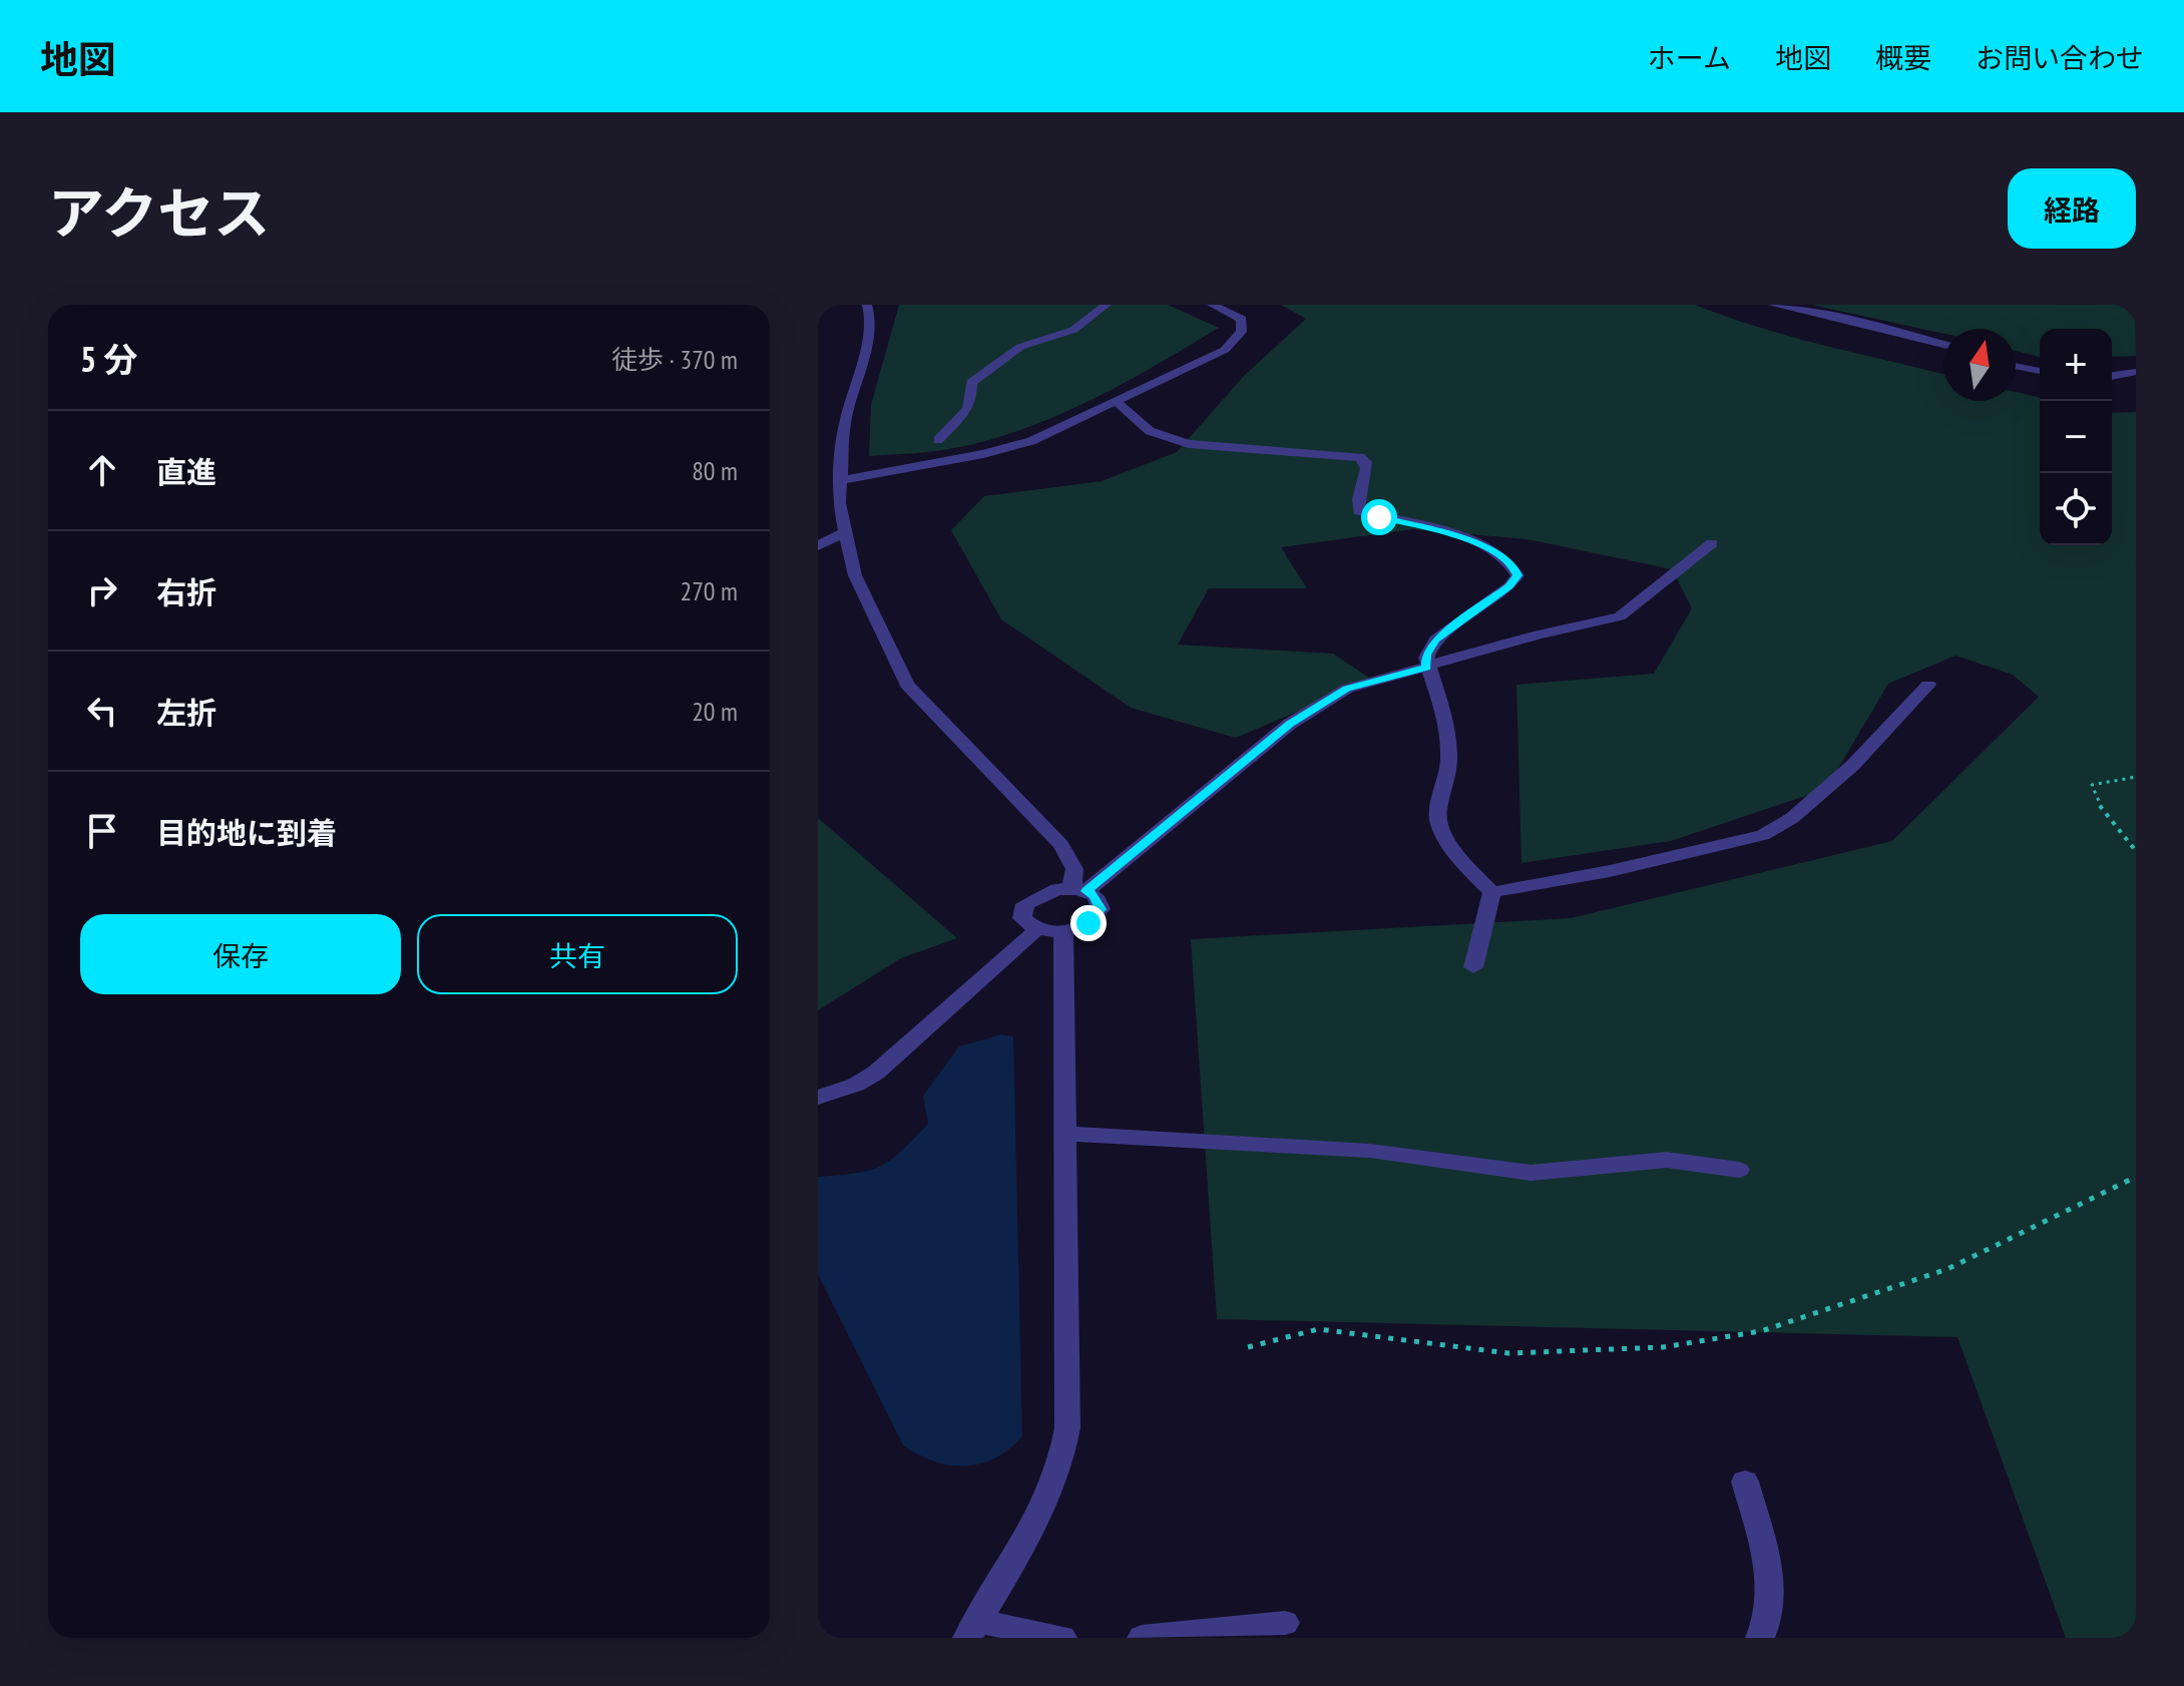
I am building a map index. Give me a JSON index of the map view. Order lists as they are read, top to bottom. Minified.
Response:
{"north":"top","page":{"header":"地図","nav":["ホーム","地図","概要","お問い合わせ"],"title":"アクセス","buttons":["経路",["保存","共有"]],"heading":["5 分","徒歩 · 370 m"],"map_buttons":["+","−"],"list":[["直進","80 m"],["右折","270 m"],["左折","20 m"],"目的地に到着"]}}
